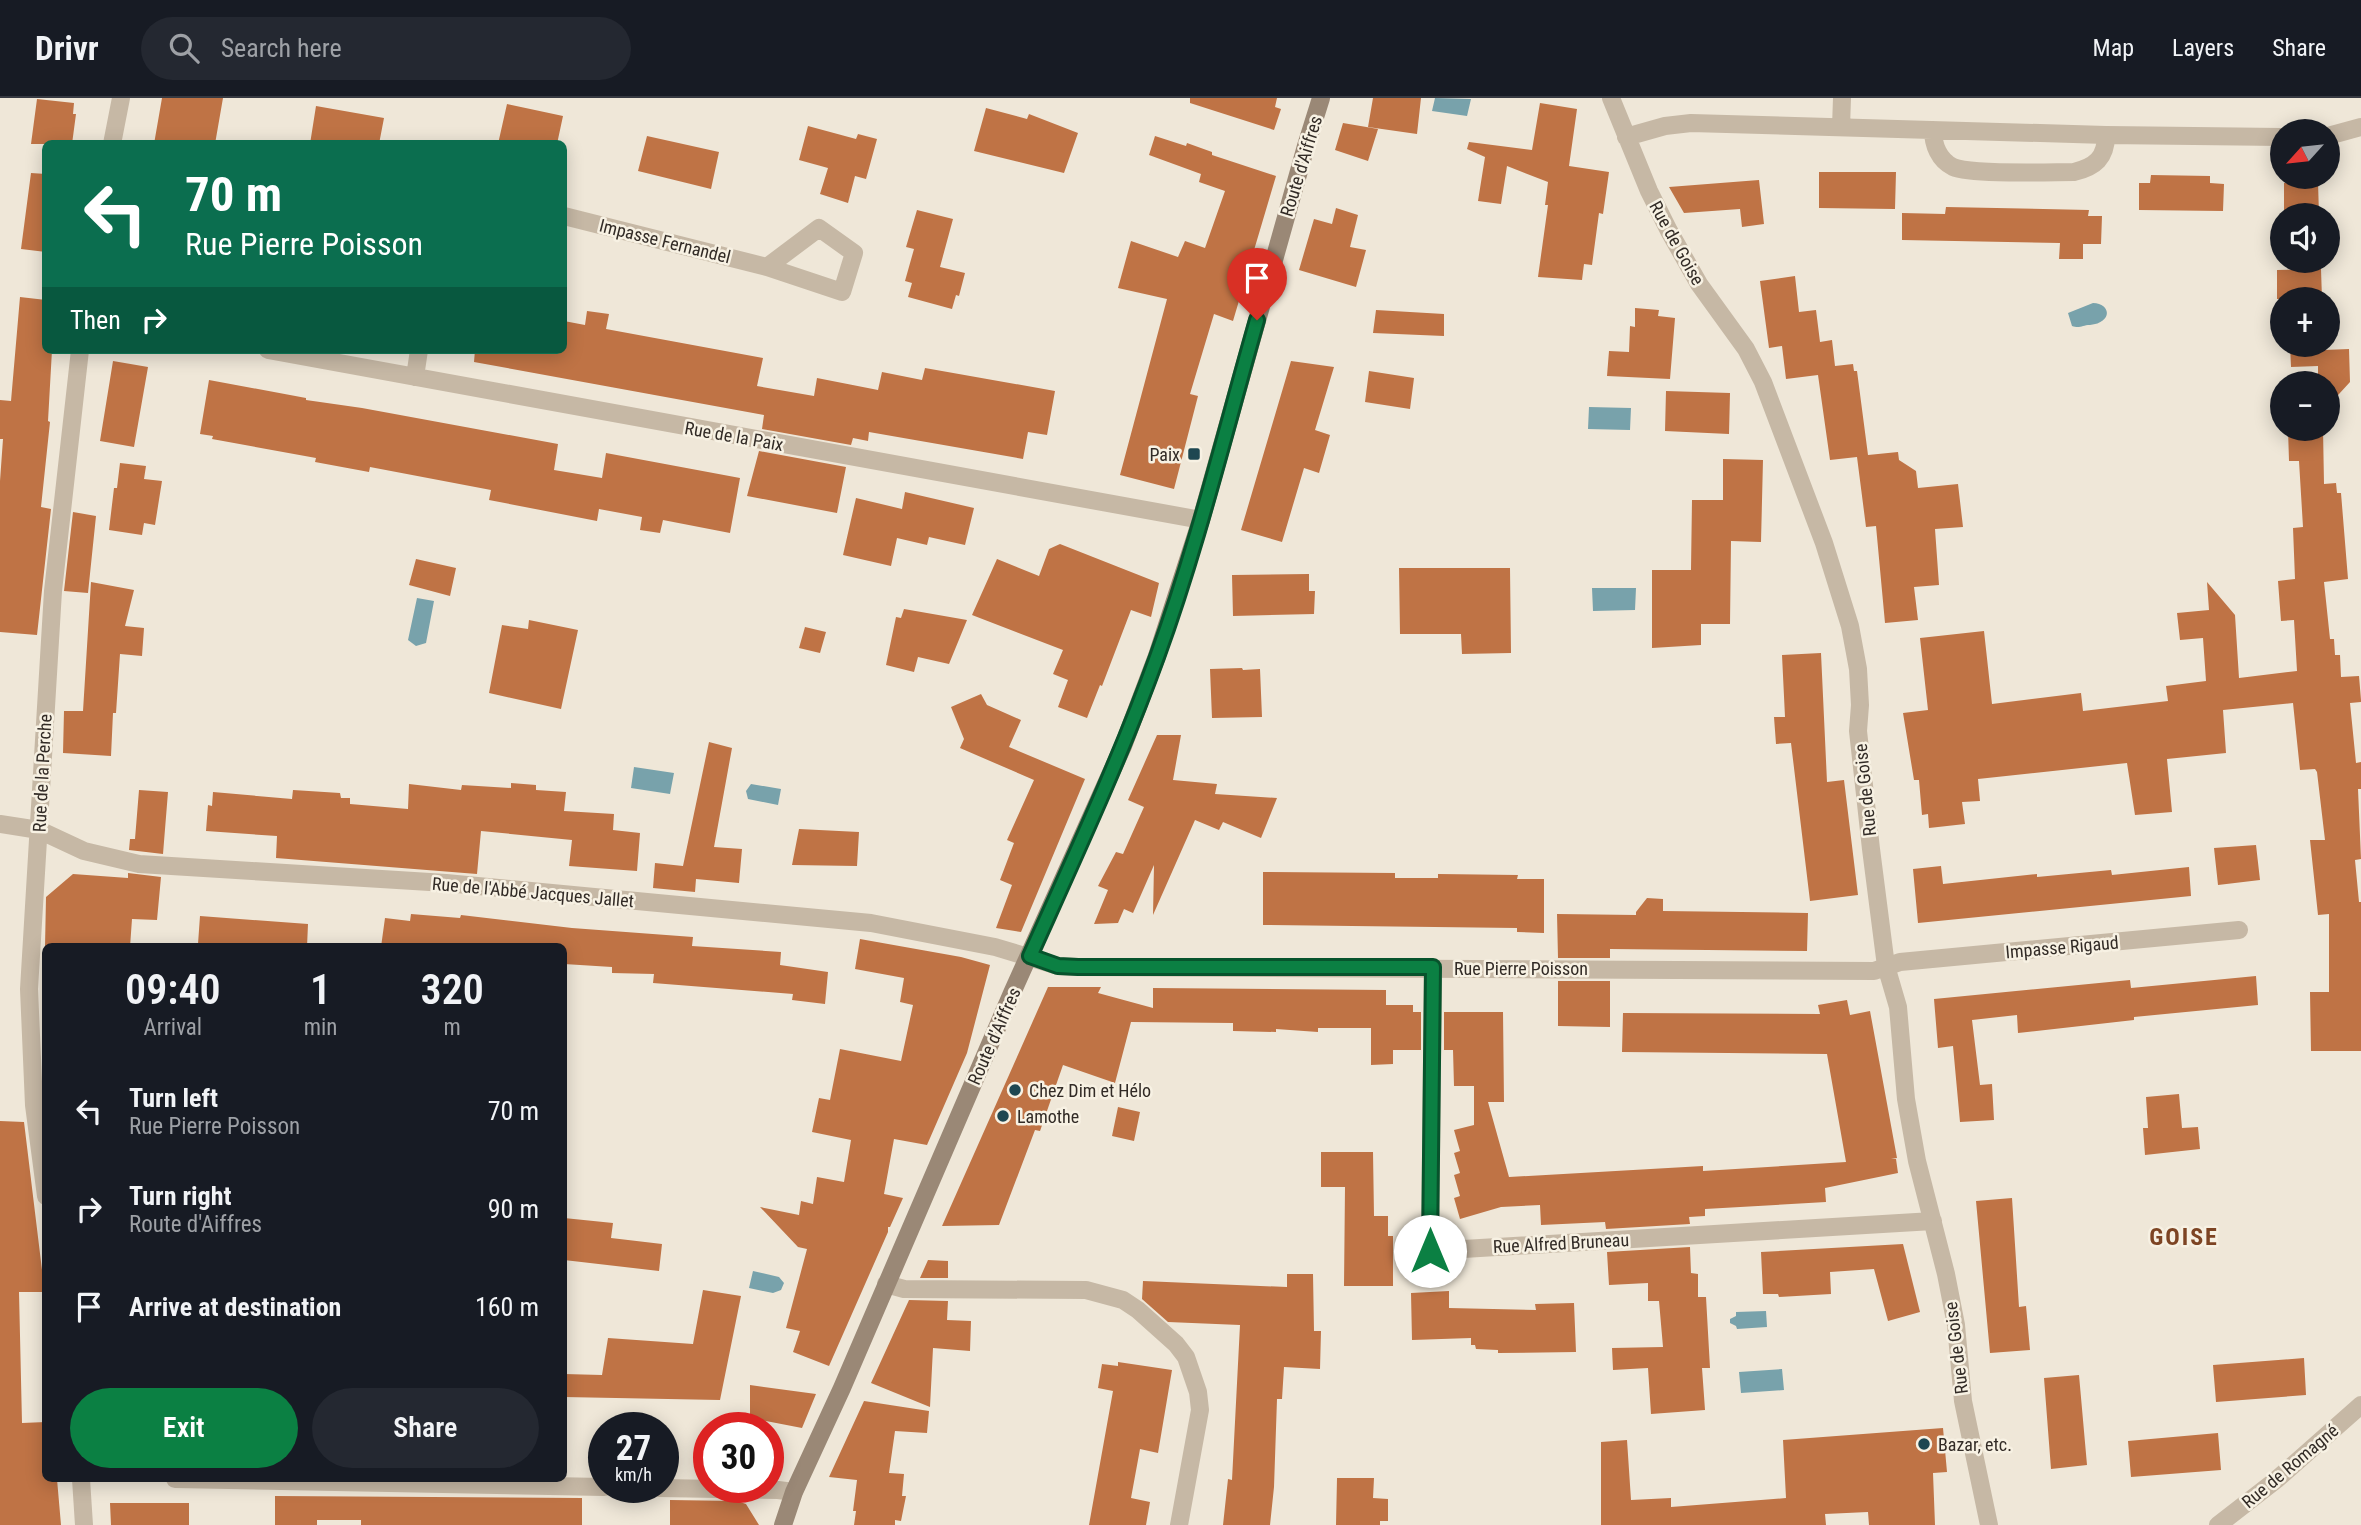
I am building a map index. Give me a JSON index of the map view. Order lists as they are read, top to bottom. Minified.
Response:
{"streets":{"main road":["Route d'Aiffres"],"street":["Impasse Fernandel","Rue de Goise","Rue de la Paix","Rue de la Perche","Rue de l'Abbé Jacques Jallet","Impasse Rigaud","Rue Pierre Poisson","Rue Alfred Bruneau","Rue de Romagné"]},"crossings":[["Route d'Aiffres","Rue de la Paix"],["Route d'Aiffres","Rue de l'Abbé Jacques Jallet"],["Route d'Aiffres","Rue Pierre Poisson"],["Rue de Goise","Impasse Rigaud"],["Rue de Goise","Rue Pierre Poisson"],["Rue de Goise","Rue Alfred Bruneau"],["Rue de la Perche","Rue de l'Abbé Jacques Jallet"],["Rue de l'Abbé Jacques Jallet","Rue Pierre Poisson"],["Impasse Rigaud","Rue Pierre Poisson"],["Rue Pierre Poisson","Rue Alfred Bruneau"]],"districts":["GOISE"],"places":{"transit":["Paix"],"other":["Chez Dim et Hélo","Lamothe","Bazar, etc."]},"north":"bottom left","page":{"header":"Drivr","search":"Search here","nav":["Map","Layers","Share"],"map_buttons":["+","−"],"turn":["70 m","Rue Pierre Poisson"],"then":"Then","eta":["09:40","Arrival","1","min","320","m"],"list":[{"name":"Turn left","note":"Rue Pierre Poisson","value":"70 m"},{"name":"Turn right","note":"Route d'Aiffres","value":"90 m"},{"name":"Arrive at destination","value":"160 m"}],"buttons":["Exit","Share"],"speed":"27 km/h","limit":"30"}}
